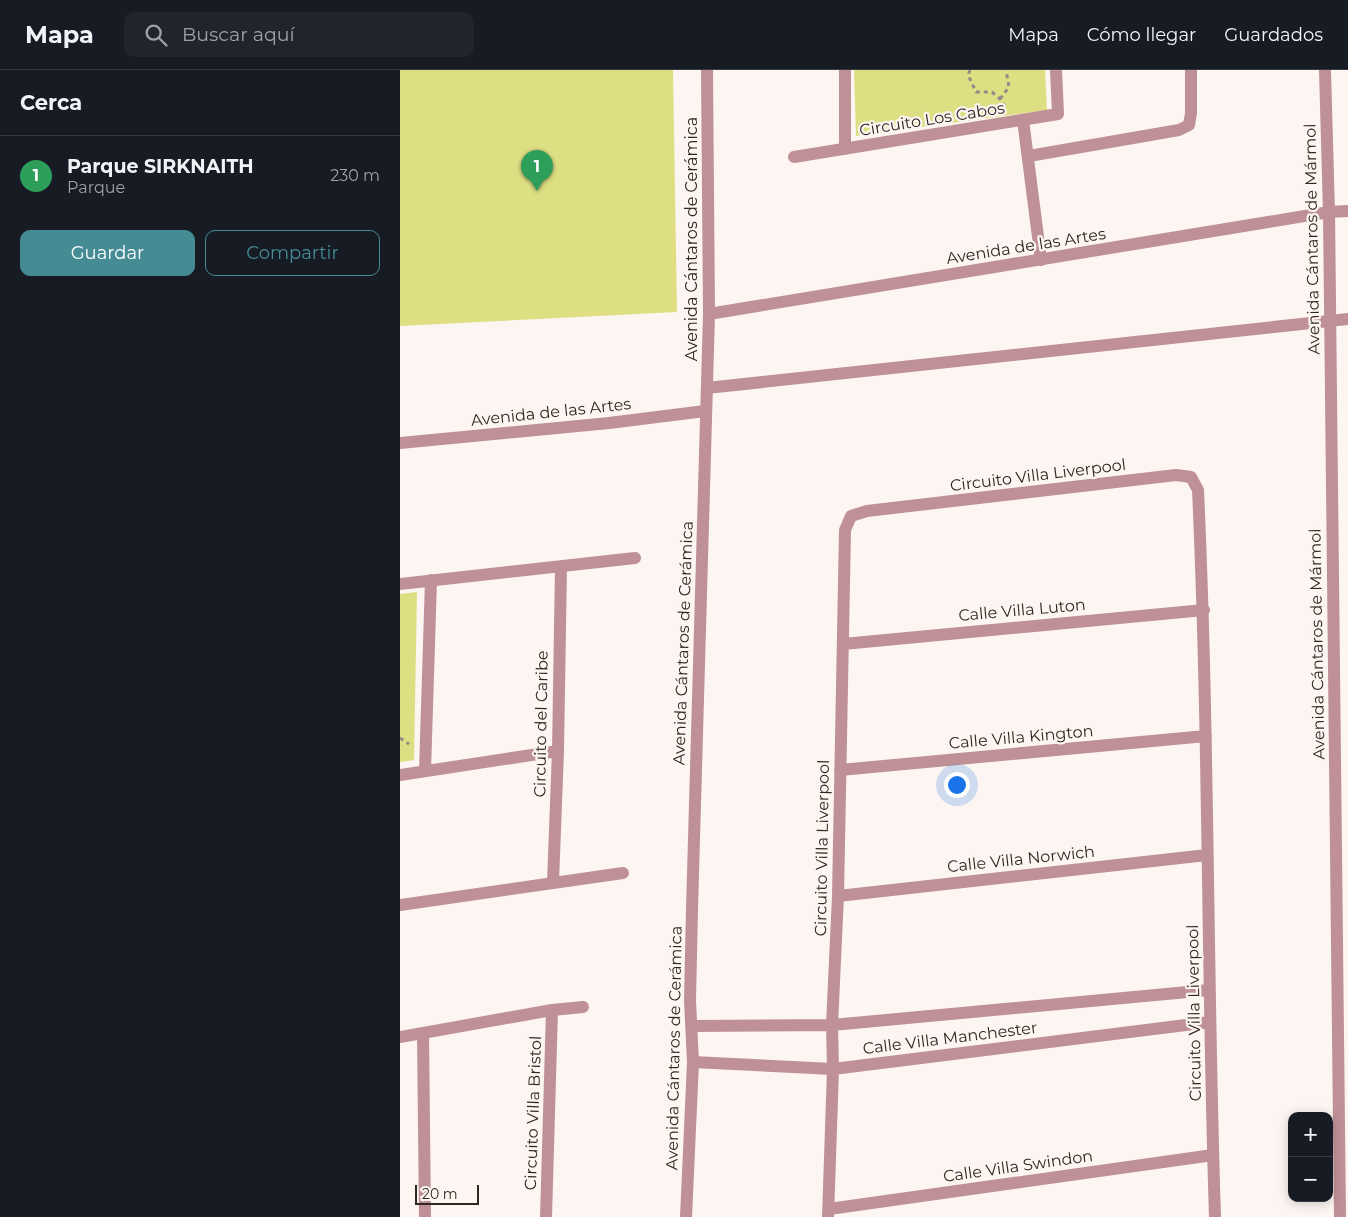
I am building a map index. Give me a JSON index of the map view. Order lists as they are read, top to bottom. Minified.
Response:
{"streets":{"street":["Circuito Los Cabos","Avenida Cántaros de Cerámica","Avenida Cántaros de Mármol","Avenida de las Artes","Circuito Villa Liverpool","Calle Villa Luton","Circuito del Caribe","Calle Villa Kington","Calle Villa Norwich","Calle Villa Manchester","Circuito Villa Bristol","Calle Villa Swindon"]},"crossings":[["Circuito Los Cabos","Avenida de las Artes"],["Avenida Cántaros de Cerámica","Avenida de las Artes"],["Avenida Cántaros de Cerámica","Calle Villa Manchester"],["Avenida Cántaros de Mármol","Avenida de las Artes"],["Circuito Villa Liverpool","Calle Villa Luton"],["Circuito Villa Liverpool","Calle Villa Kington"],["Circuito Villa Liverpool","Calle Villa Norwich"],["Circuito Villa Liverpool","Calle Villa Manchester"],["Circuito Villa Liverpool","Calle Villa Swindon"]],"scale_bar":"20 m","page":{"header":"Mapa","search":"Buscar aquí","nav":["Mapa","Cómo llegar","Guardados"],"heading":"Cerca","list":[{"mark":"1","name":"Parque SIRKNAITH","note":"Parque","value":"230 m"}],"pins":"1","buttons":["Guardar","Compartir"],"map_buttons":["+","−"],"scale":"20 m"}}
